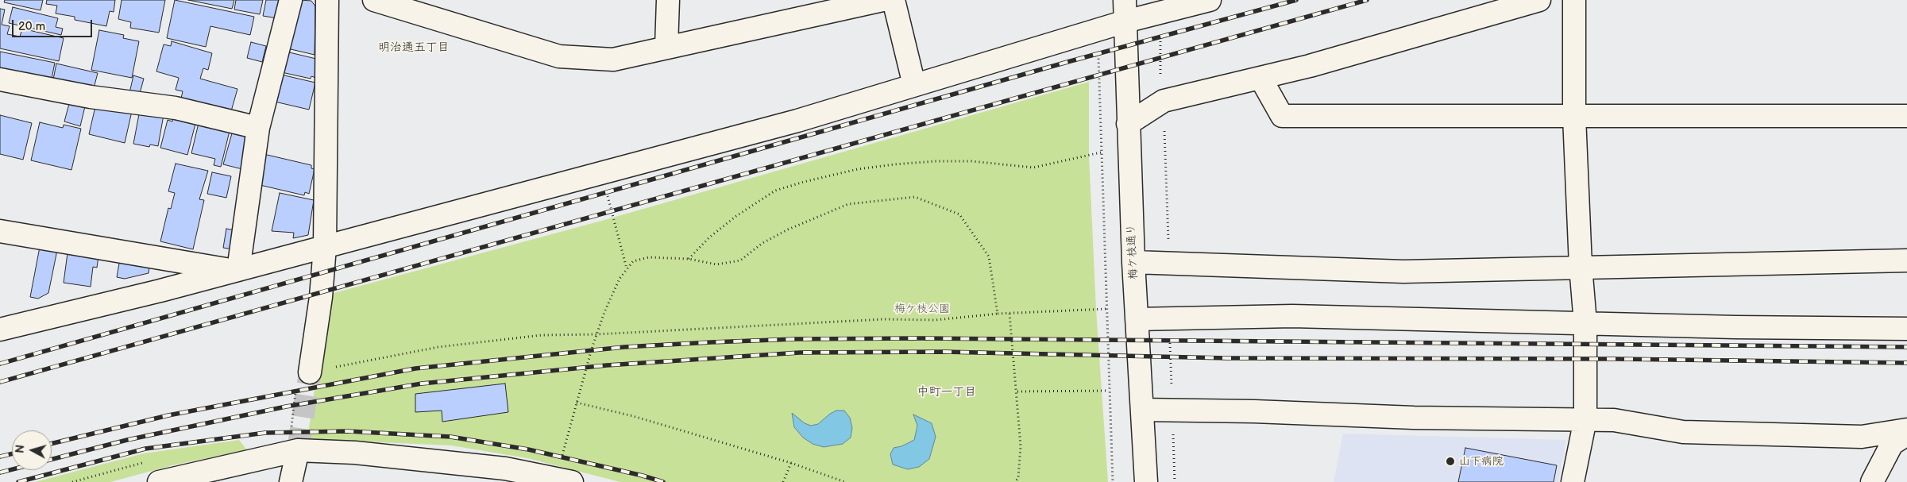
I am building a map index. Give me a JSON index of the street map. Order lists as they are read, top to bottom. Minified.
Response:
{"streets":{"street":["梅ケ枝通り"]},"districts":["明治通五丁目","中町一丁目"],"parks":["梅ケ枝公園"],"places":["山下病院"],"scale_bar":"20 m","north":"left"}
